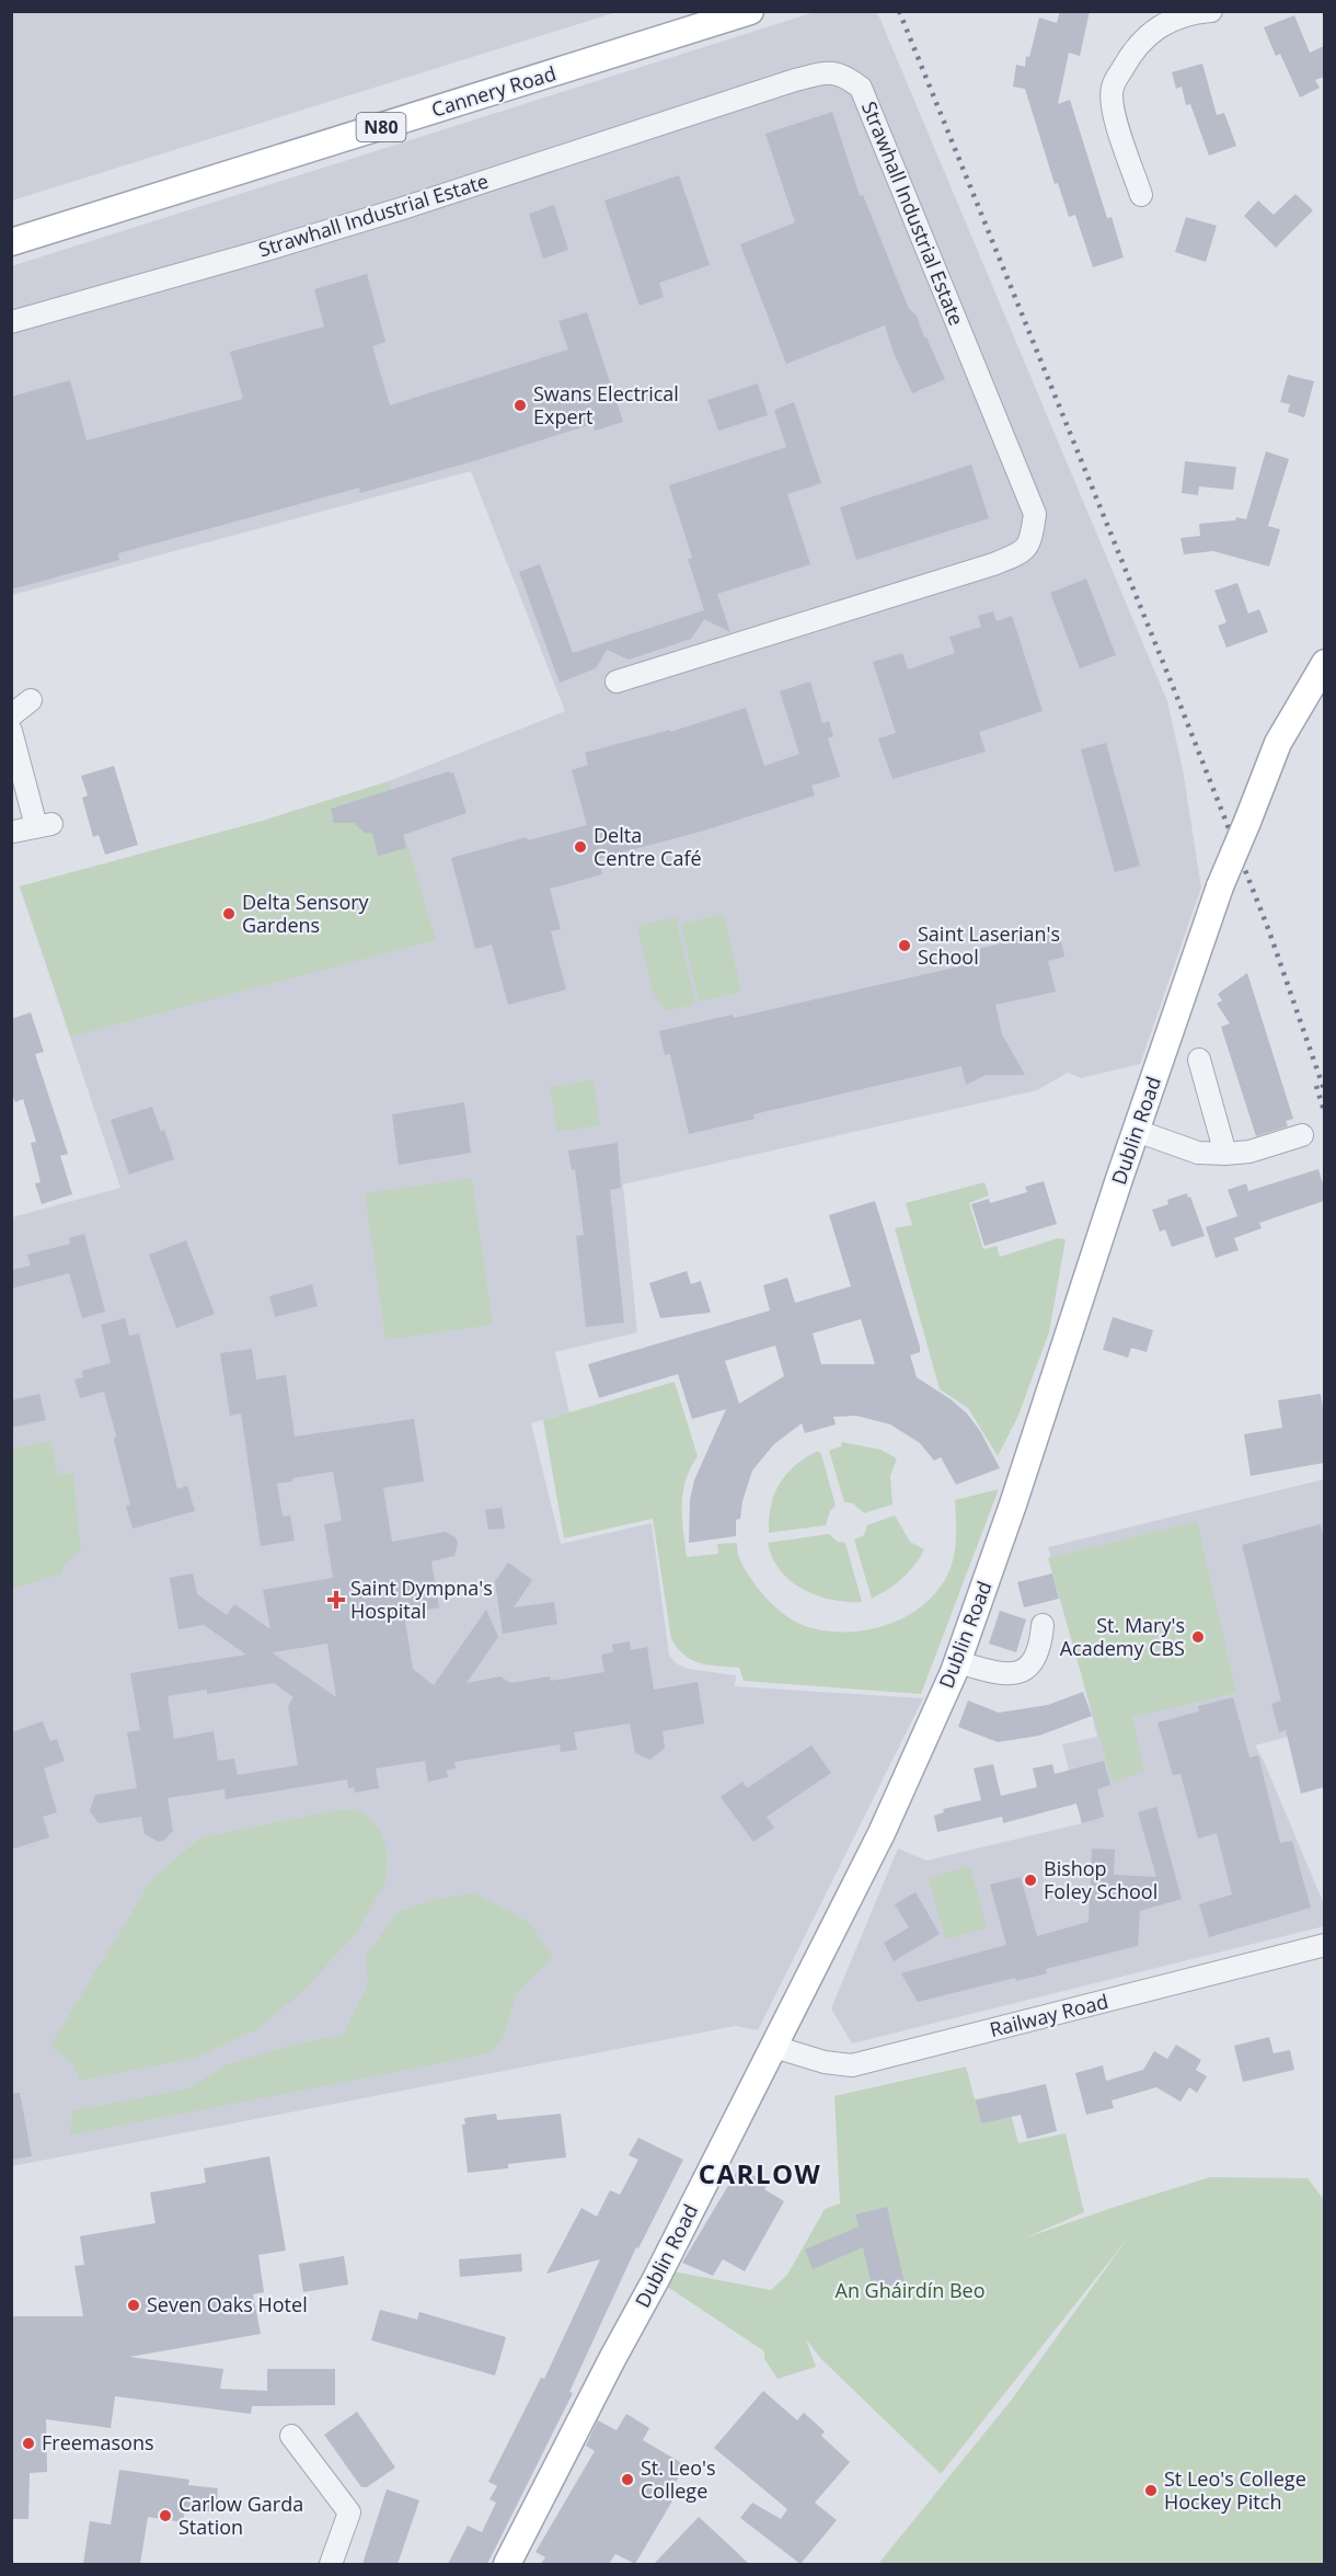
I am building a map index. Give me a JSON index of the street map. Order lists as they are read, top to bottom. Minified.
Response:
{"streets":{"main road":["Cannery Road","N80","Dublin Road"],"street":["Strawhall Industrial Estate","Railway Road"]},"crossings":[["Dublin Road","Railway Road"]],"districts":["CARLOW"],"parks":["An Gháirdín Beo"],"places":{"other":["Swans Electrical Expert","Delta Centre Café","Delta Sensory Gardens","Saint Laserian's School","St. Mary's Academy CBS","Bishop Foley School","Seven Oaks Hotel","Freemasons","St. Leo's College","St Leo's College Hockey Pitch","Carlow Garda Station"],"health":["Saint Dympna's Hospital"]}}
